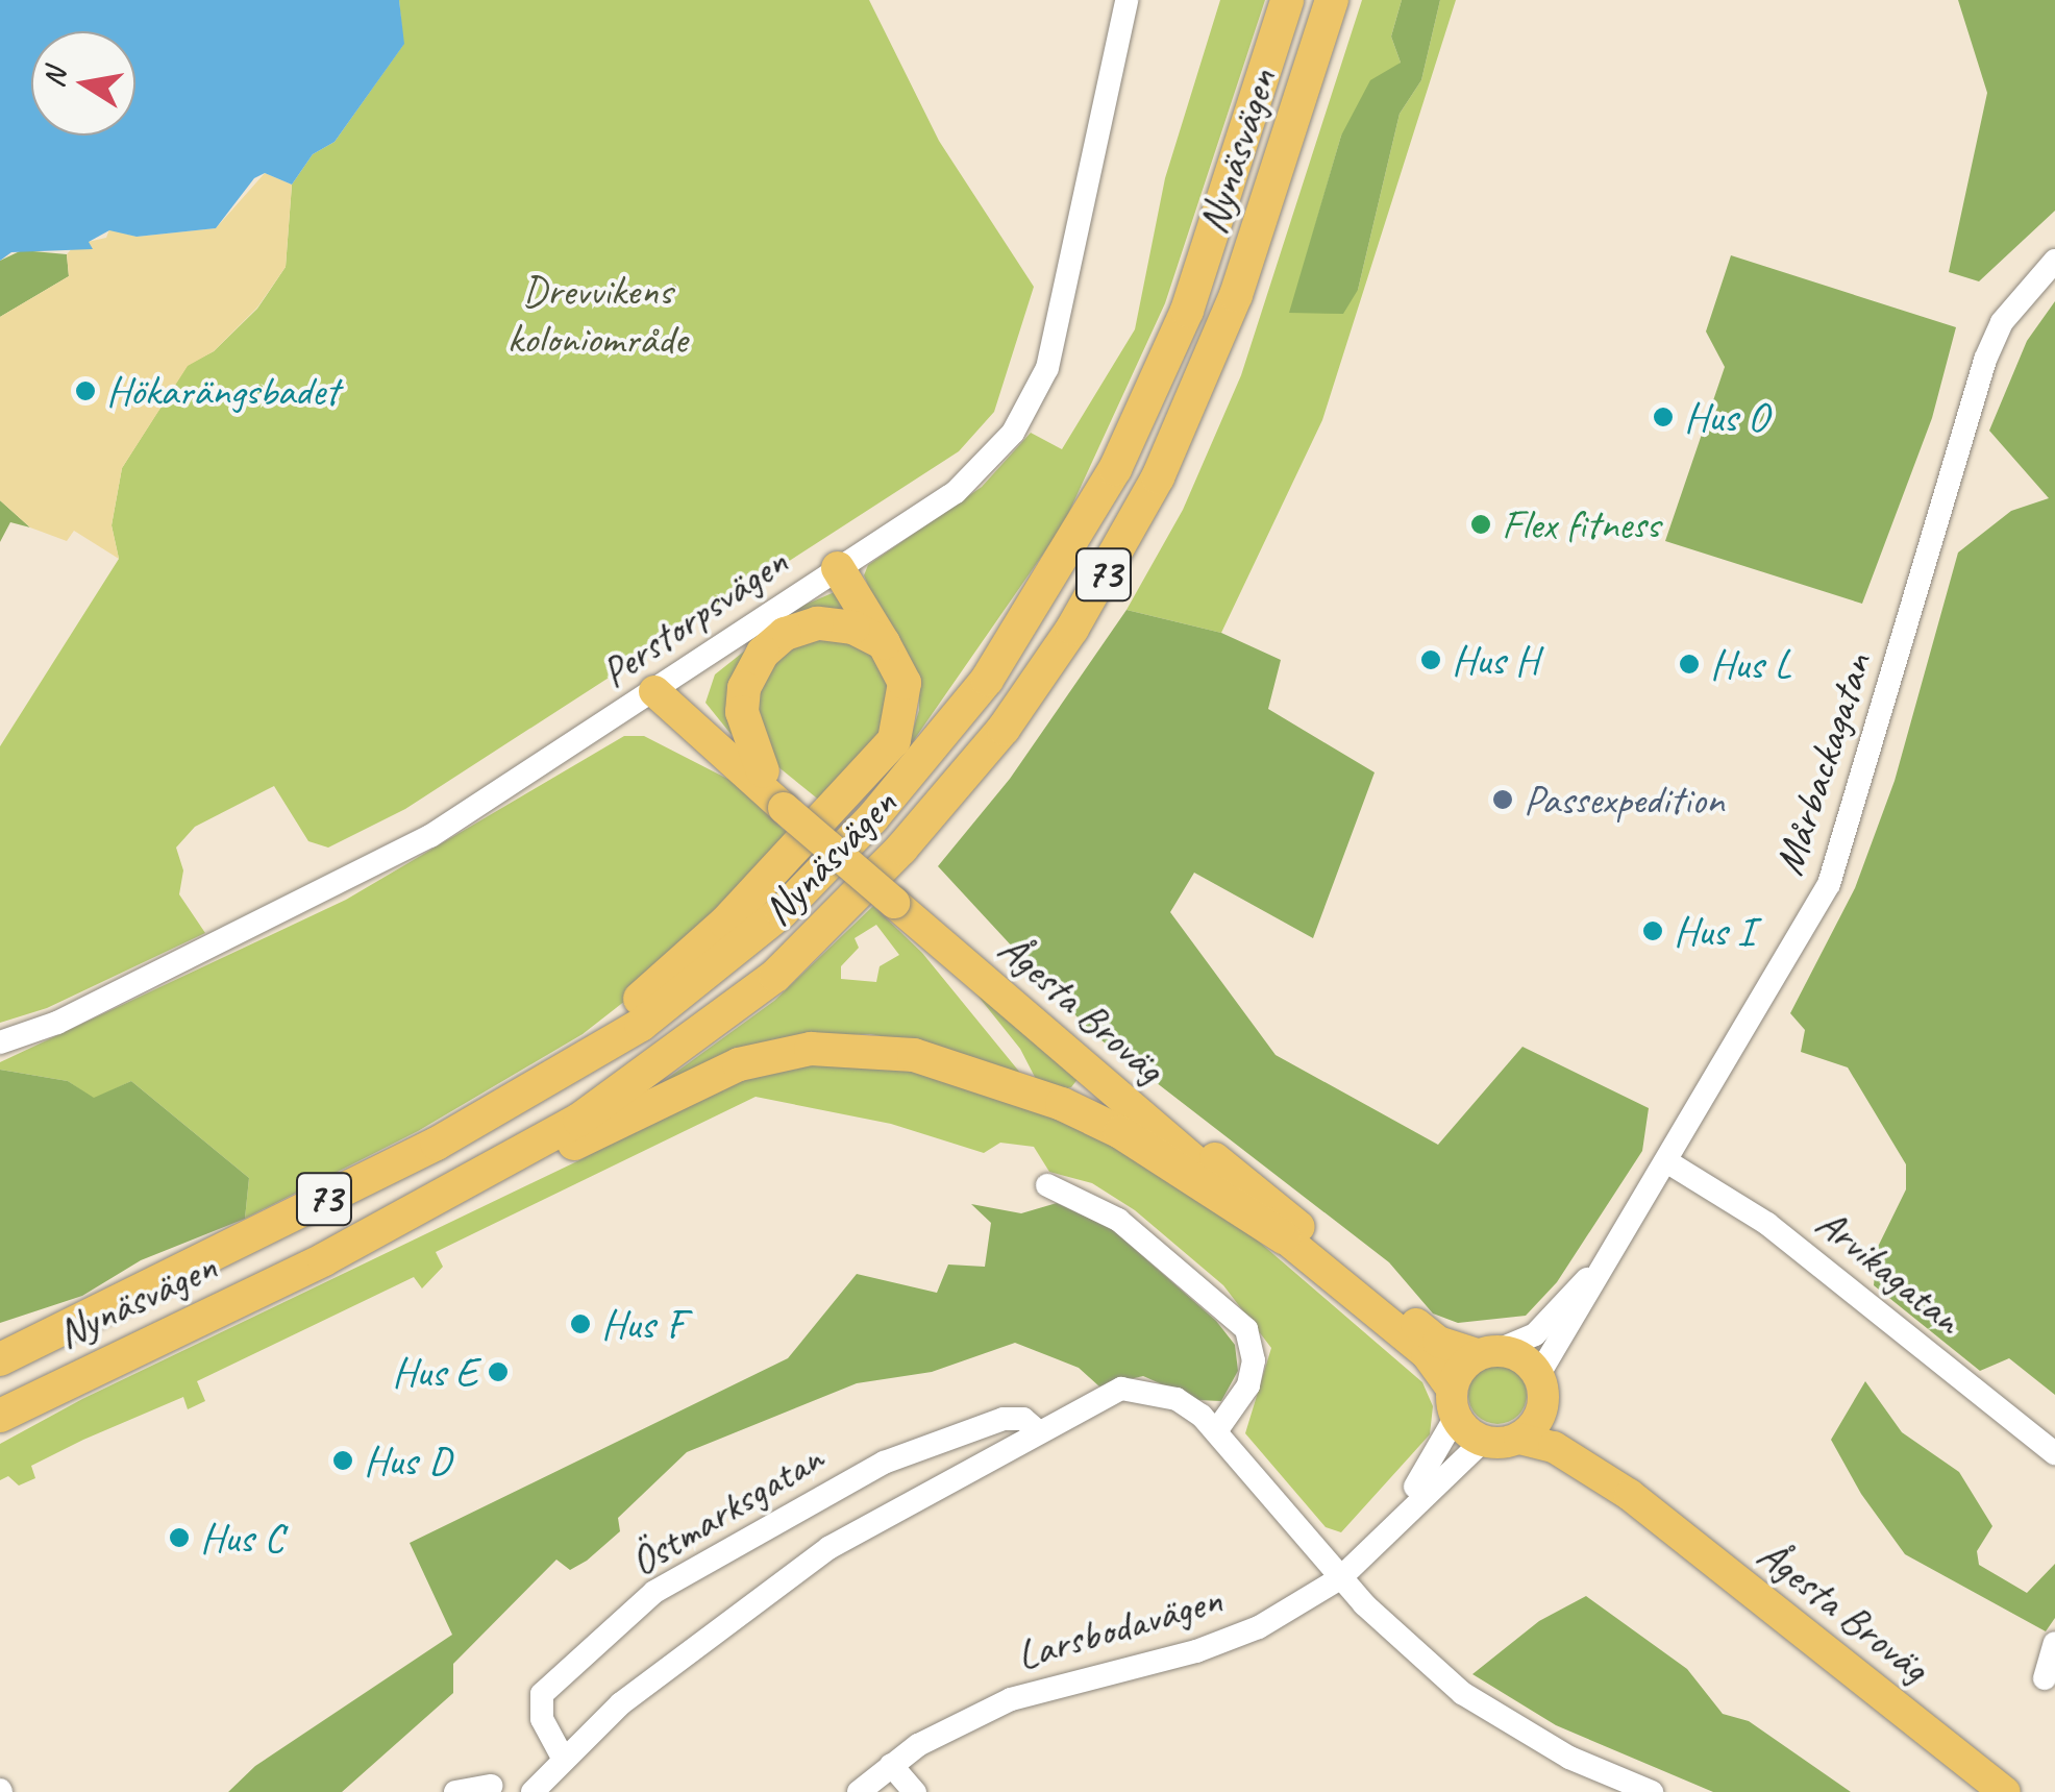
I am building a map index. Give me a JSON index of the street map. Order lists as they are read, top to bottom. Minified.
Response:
{"streets":{"highway":["Nynäsvägen","73"],"main road":["Ågesta Broväg"],"street":["Perstorpsvägen","Mårbackagatan","Arvikagatan","Östmarksgatan","Larsbodavägen"]},"crossings":[["Perstorpsvägen","Ågesta Broväg"],["Mårbackagatan","Ågesta Broväg"],["Mårbackagatan","Arvikagatan"],["Mårbackagatan","Larsbodavägen"],["Ågesta Broväg","Larsbodavägen"],["Östmarksgatan","Larsbodavägen"]],"parks":["Drevvikens koloniområde"],"places":["Hökarängsbadet","Hus O","Flex fitness","Hus H","Hus L","Passexpedition","Hus I","Hus F","Hus E","Hus D","Hus C"],"north":"left"}
